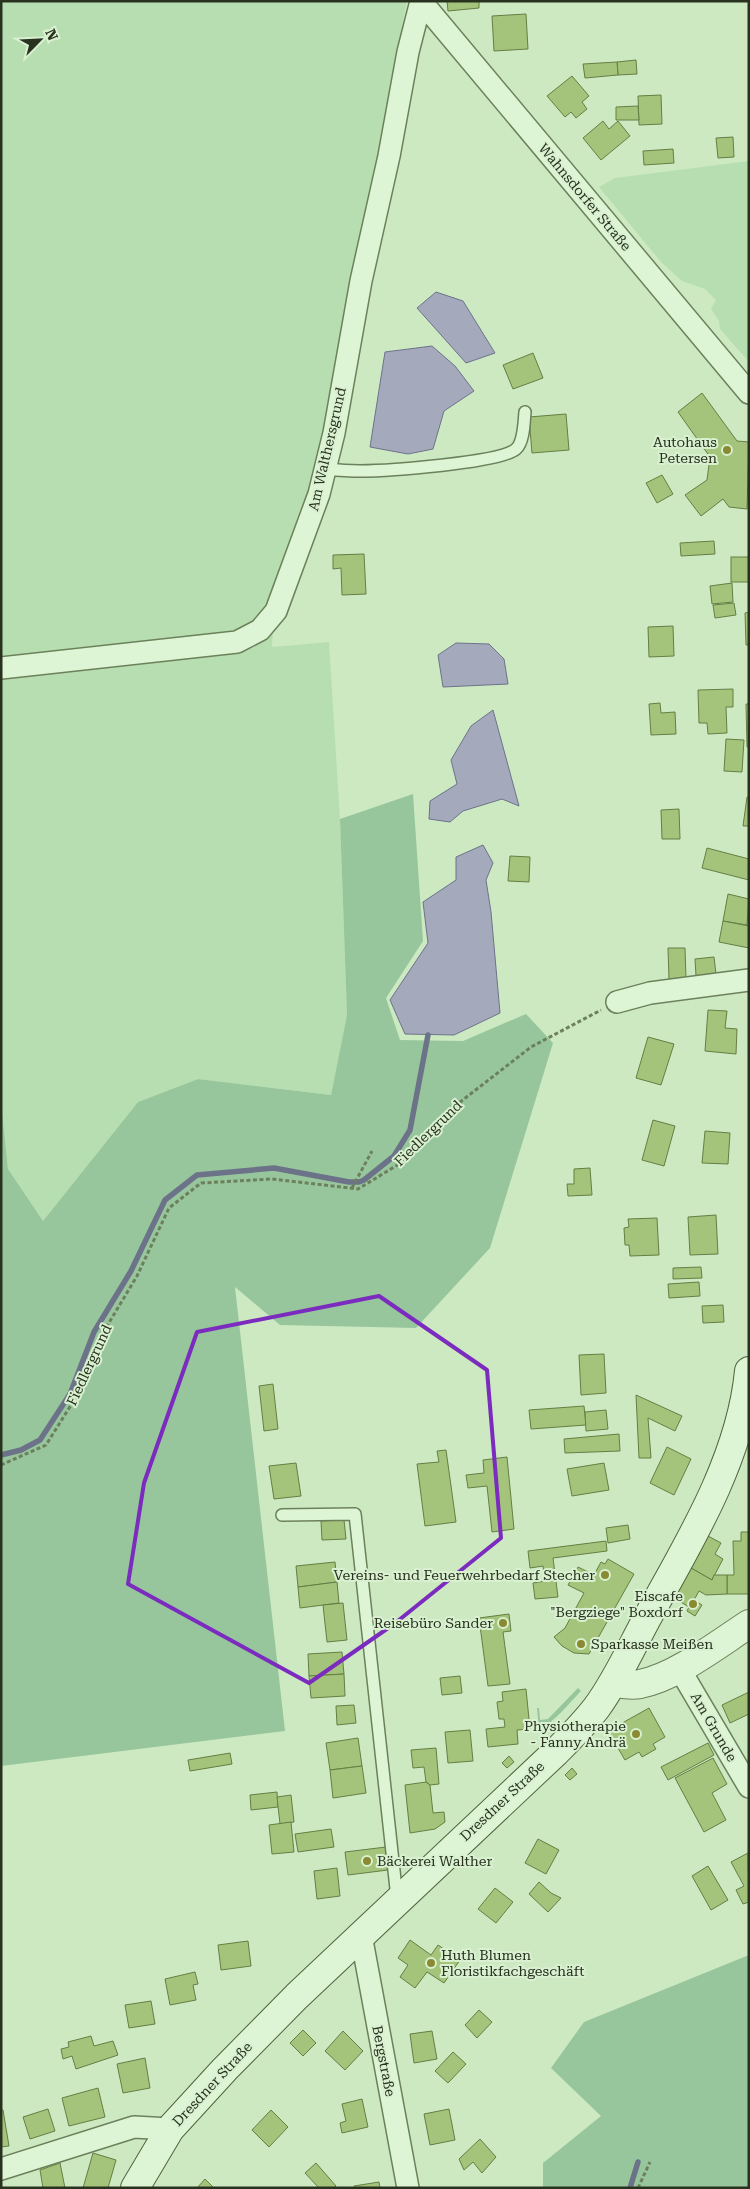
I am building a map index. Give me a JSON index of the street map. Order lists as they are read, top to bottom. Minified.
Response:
{"streets":{"main road":["Dresdner Straße"],"street":["Wahnsdorfer Straße","Am Walthersgrund","Am Grunde","Bergstraße"],"path":["Fiedlergrund"]},"crossings":[["Wahnsdorfer Straße","Am Walthersgrund"],["Dresdner Straße","Bergstraße"]],"places":["Autohaus Petersen","Vereins- und Feuerwehrbedarf Stecher","Eiscafe \"Bergziege\" Boxdorf","Reisebüro Sander","Sparkasse Meißen","Physiotherapie - Fanny Andrä","Bäckerei Walther","Huth Blumen Floristikfachgeschäft"],"north":"top right"}
